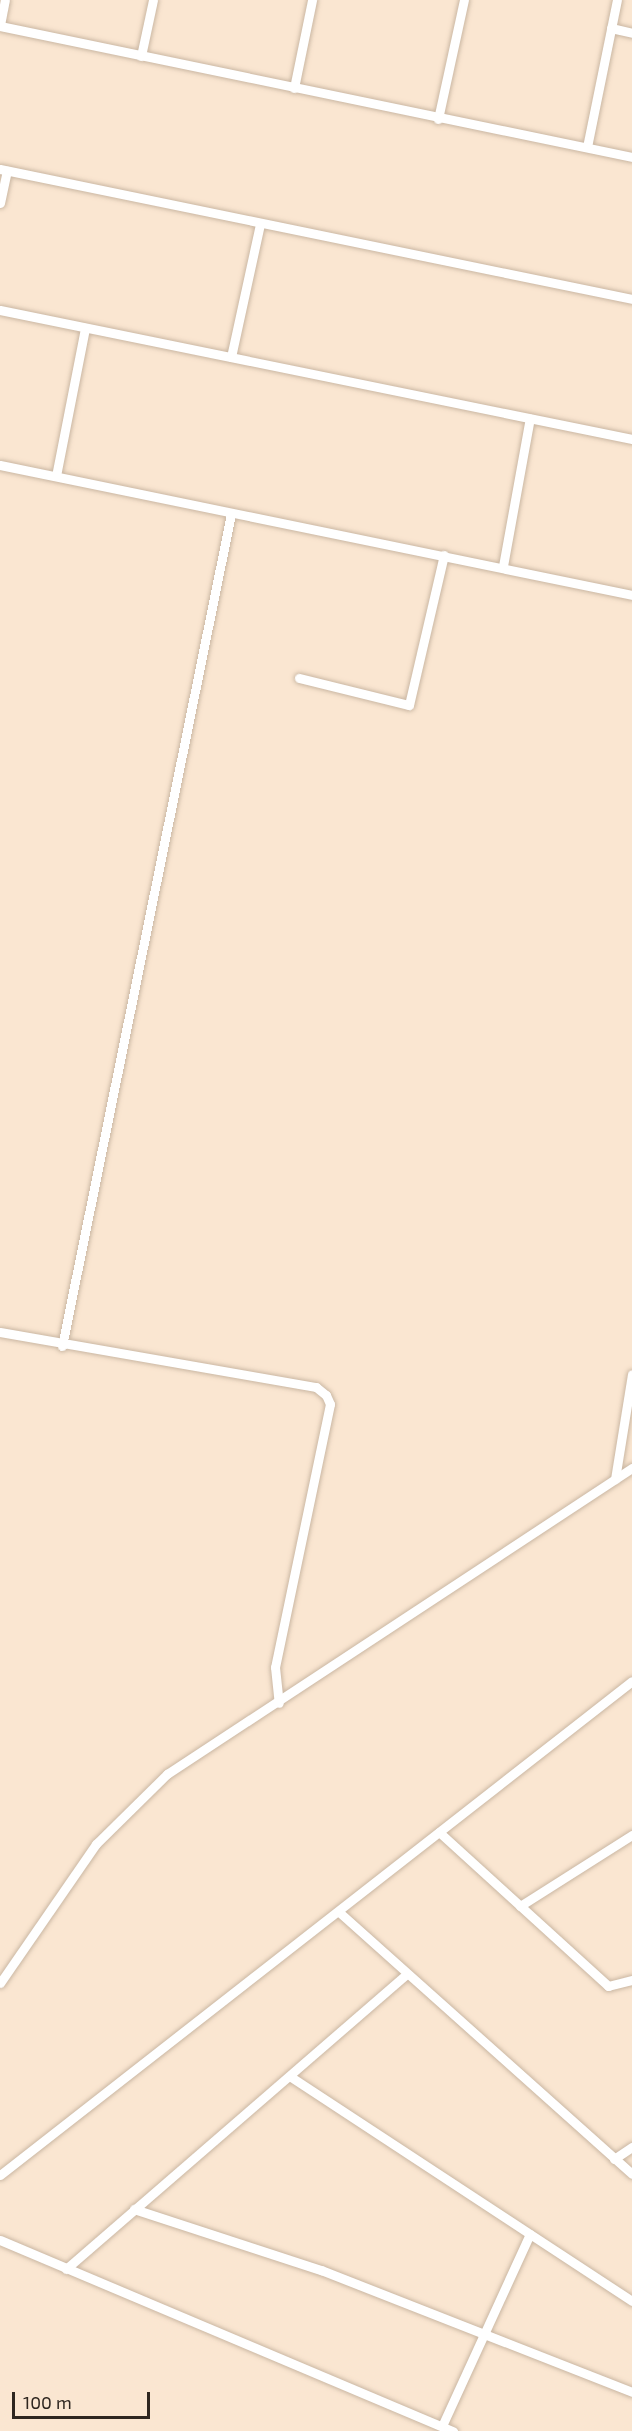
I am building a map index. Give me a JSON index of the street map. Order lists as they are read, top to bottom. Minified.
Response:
{"scale_bar":"100 m"}
